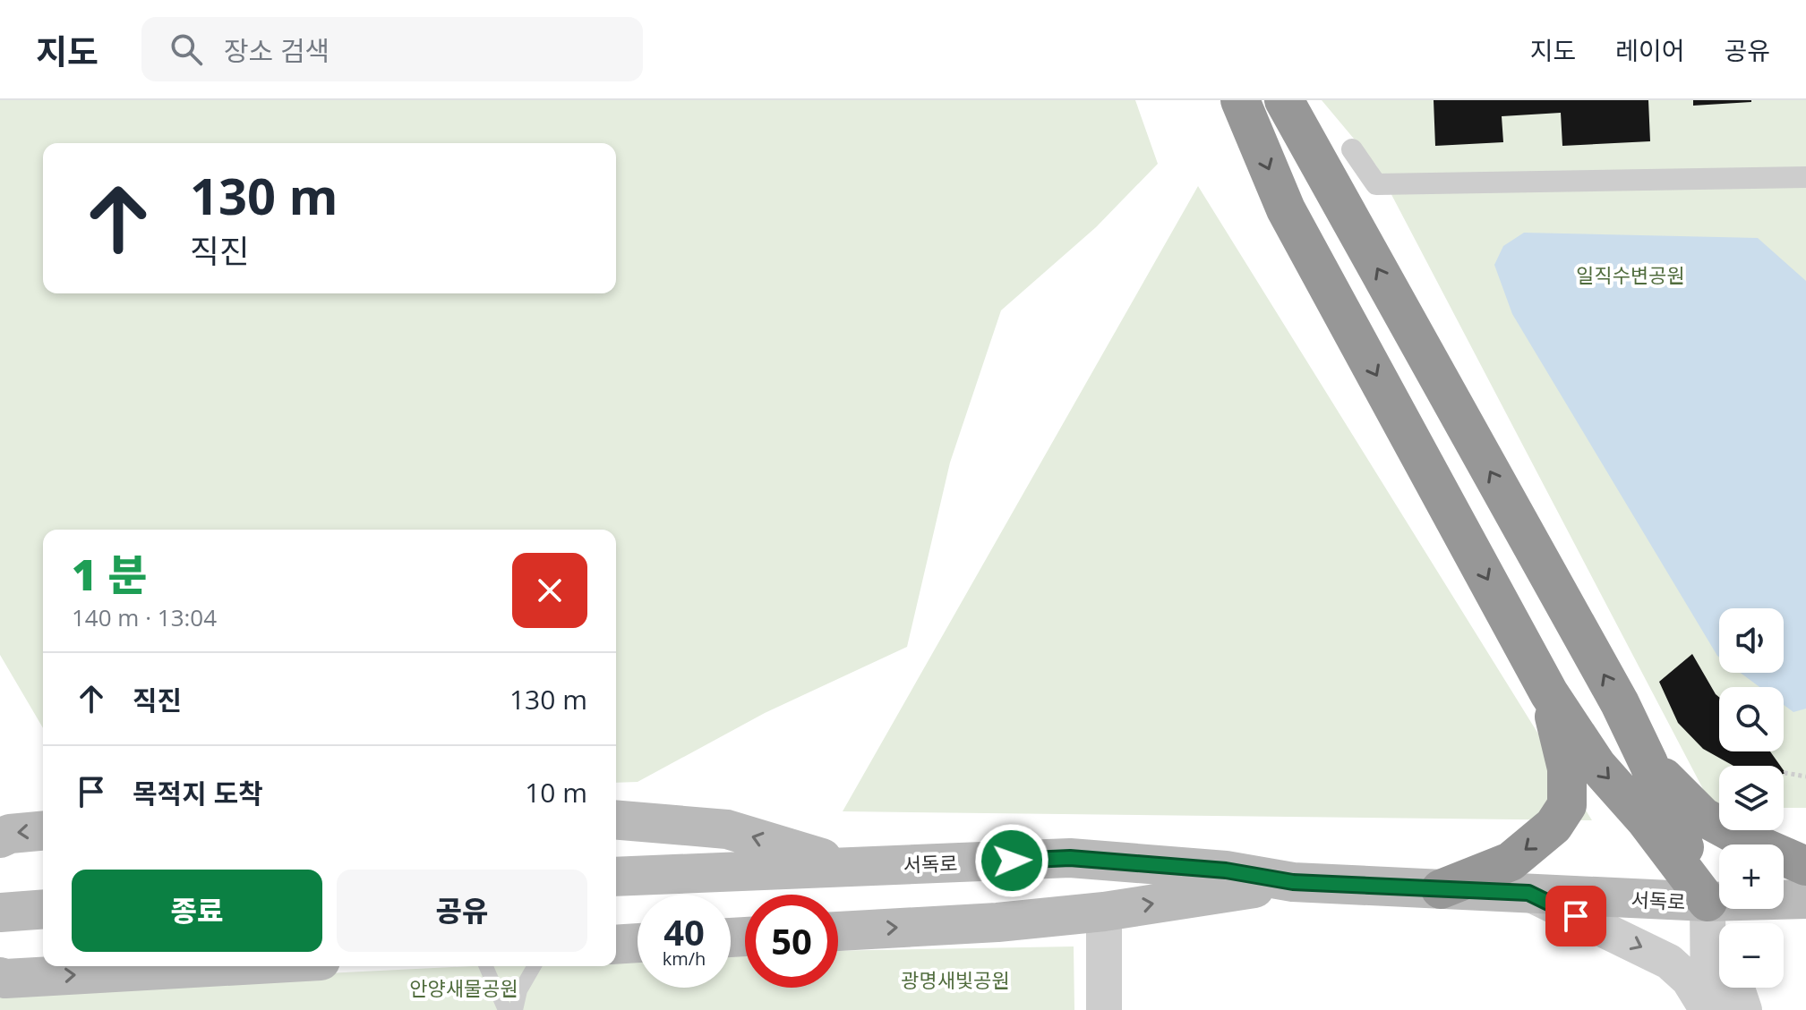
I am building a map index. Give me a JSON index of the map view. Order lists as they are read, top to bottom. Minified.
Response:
{"streets":{"main road":["서독로"]},"parks":["일직수변공원","광명새빛공원","안양새물공원"],"page":{"header":"지도","search":"장소 검색","nav":["지도","레이어","공유"],"turn":["130 m","직진"],"heading":["1 분","140 m · 13:04"],"map_buttons":["+","−"],"list":[{"name":"직진","value":"130 m"},{"name":"목적지 도착","value":"10 m"}],"buttons":["종료","공유"],"speed":"40 km/h","limit":"50"}}
